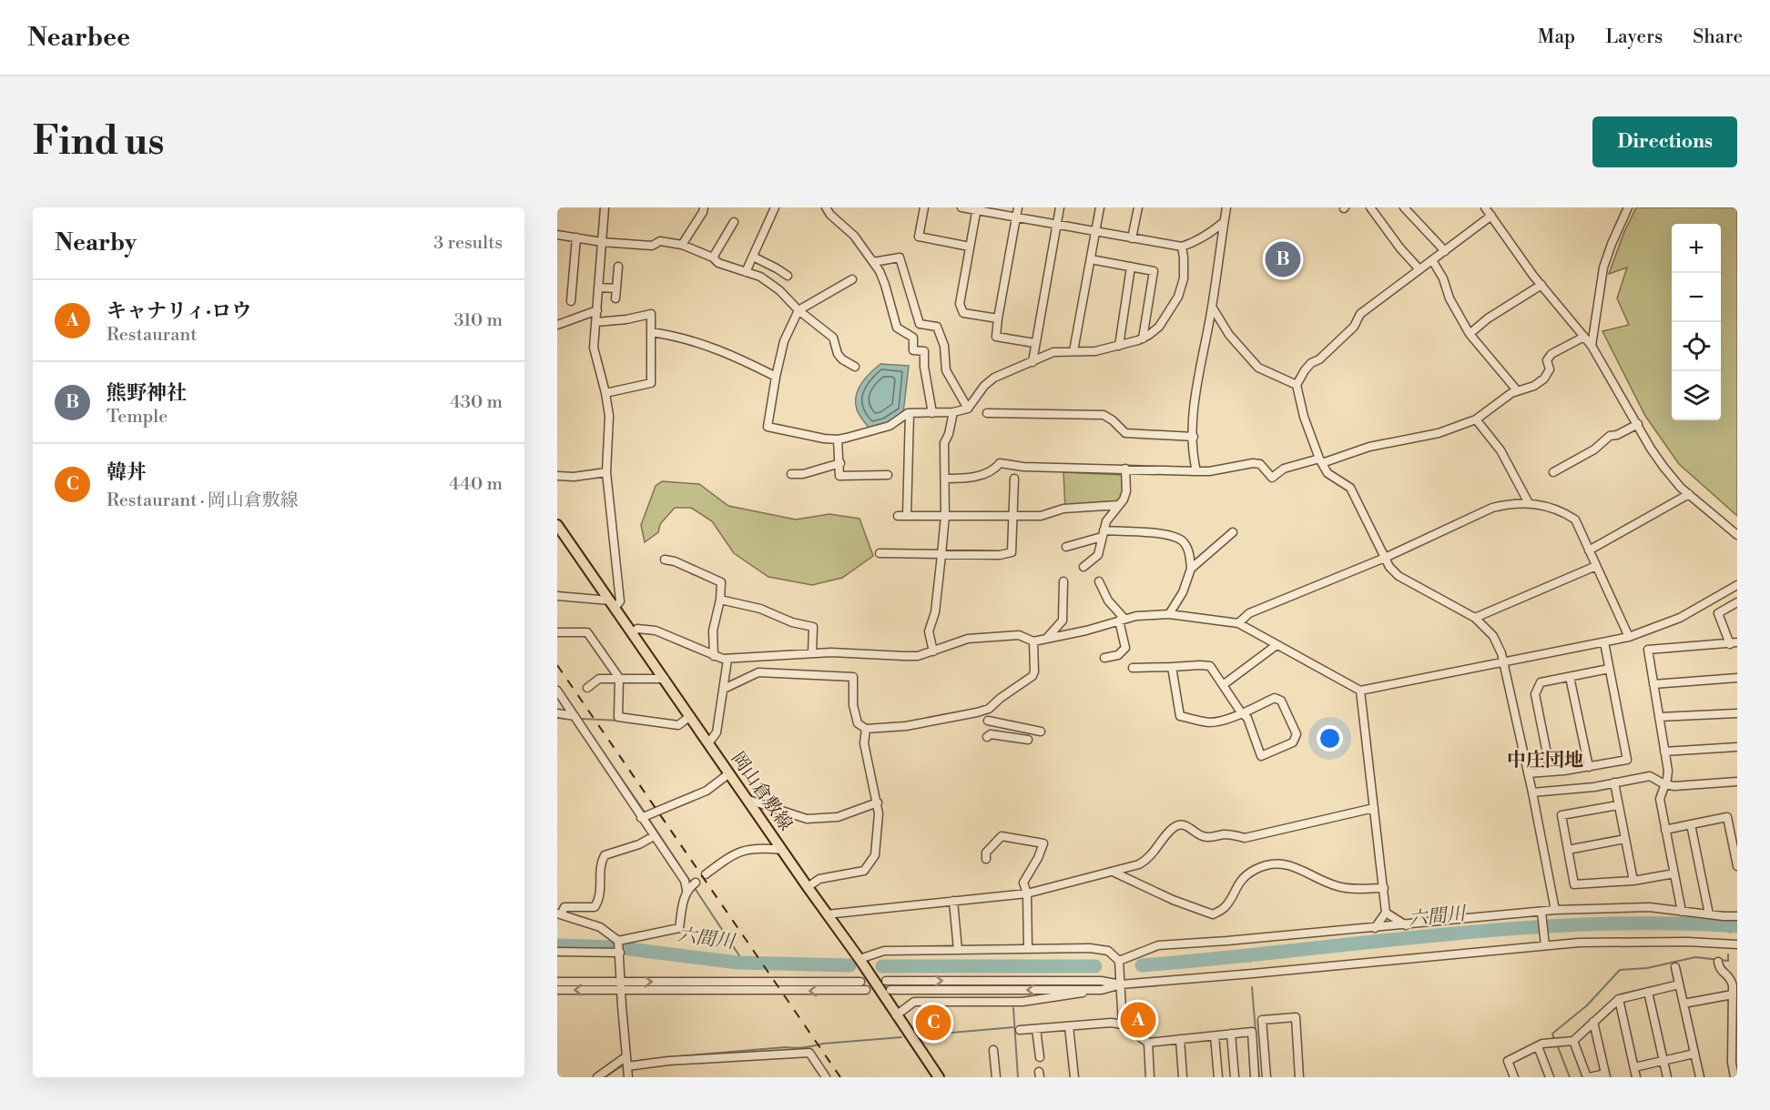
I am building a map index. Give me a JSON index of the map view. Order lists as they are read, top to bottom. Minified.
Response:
{"streets":{"main road":["岡山倉敷線"]},"districts":["中庄団地"],"water":["六間川"],"page":{"header":"Nearbee","nav":["Map","Layers","Share"],"buttons":"Directions","title":"Find us","heading":["Nearby","3 results"],"map_buttons":["+","−"],"pins":["B","A","C"],"list":[{"mark":"A","name":"キャナリィ·ロウ","note":"Restaurant","value":"310 m"},{"mark":"B","name":"熊野神社","note":"Temple","value":"430 m"},{"mark":"C","name":"韓丼","note":"Restaurant · 岡山倉敷線","value":"440 m"}]}}
